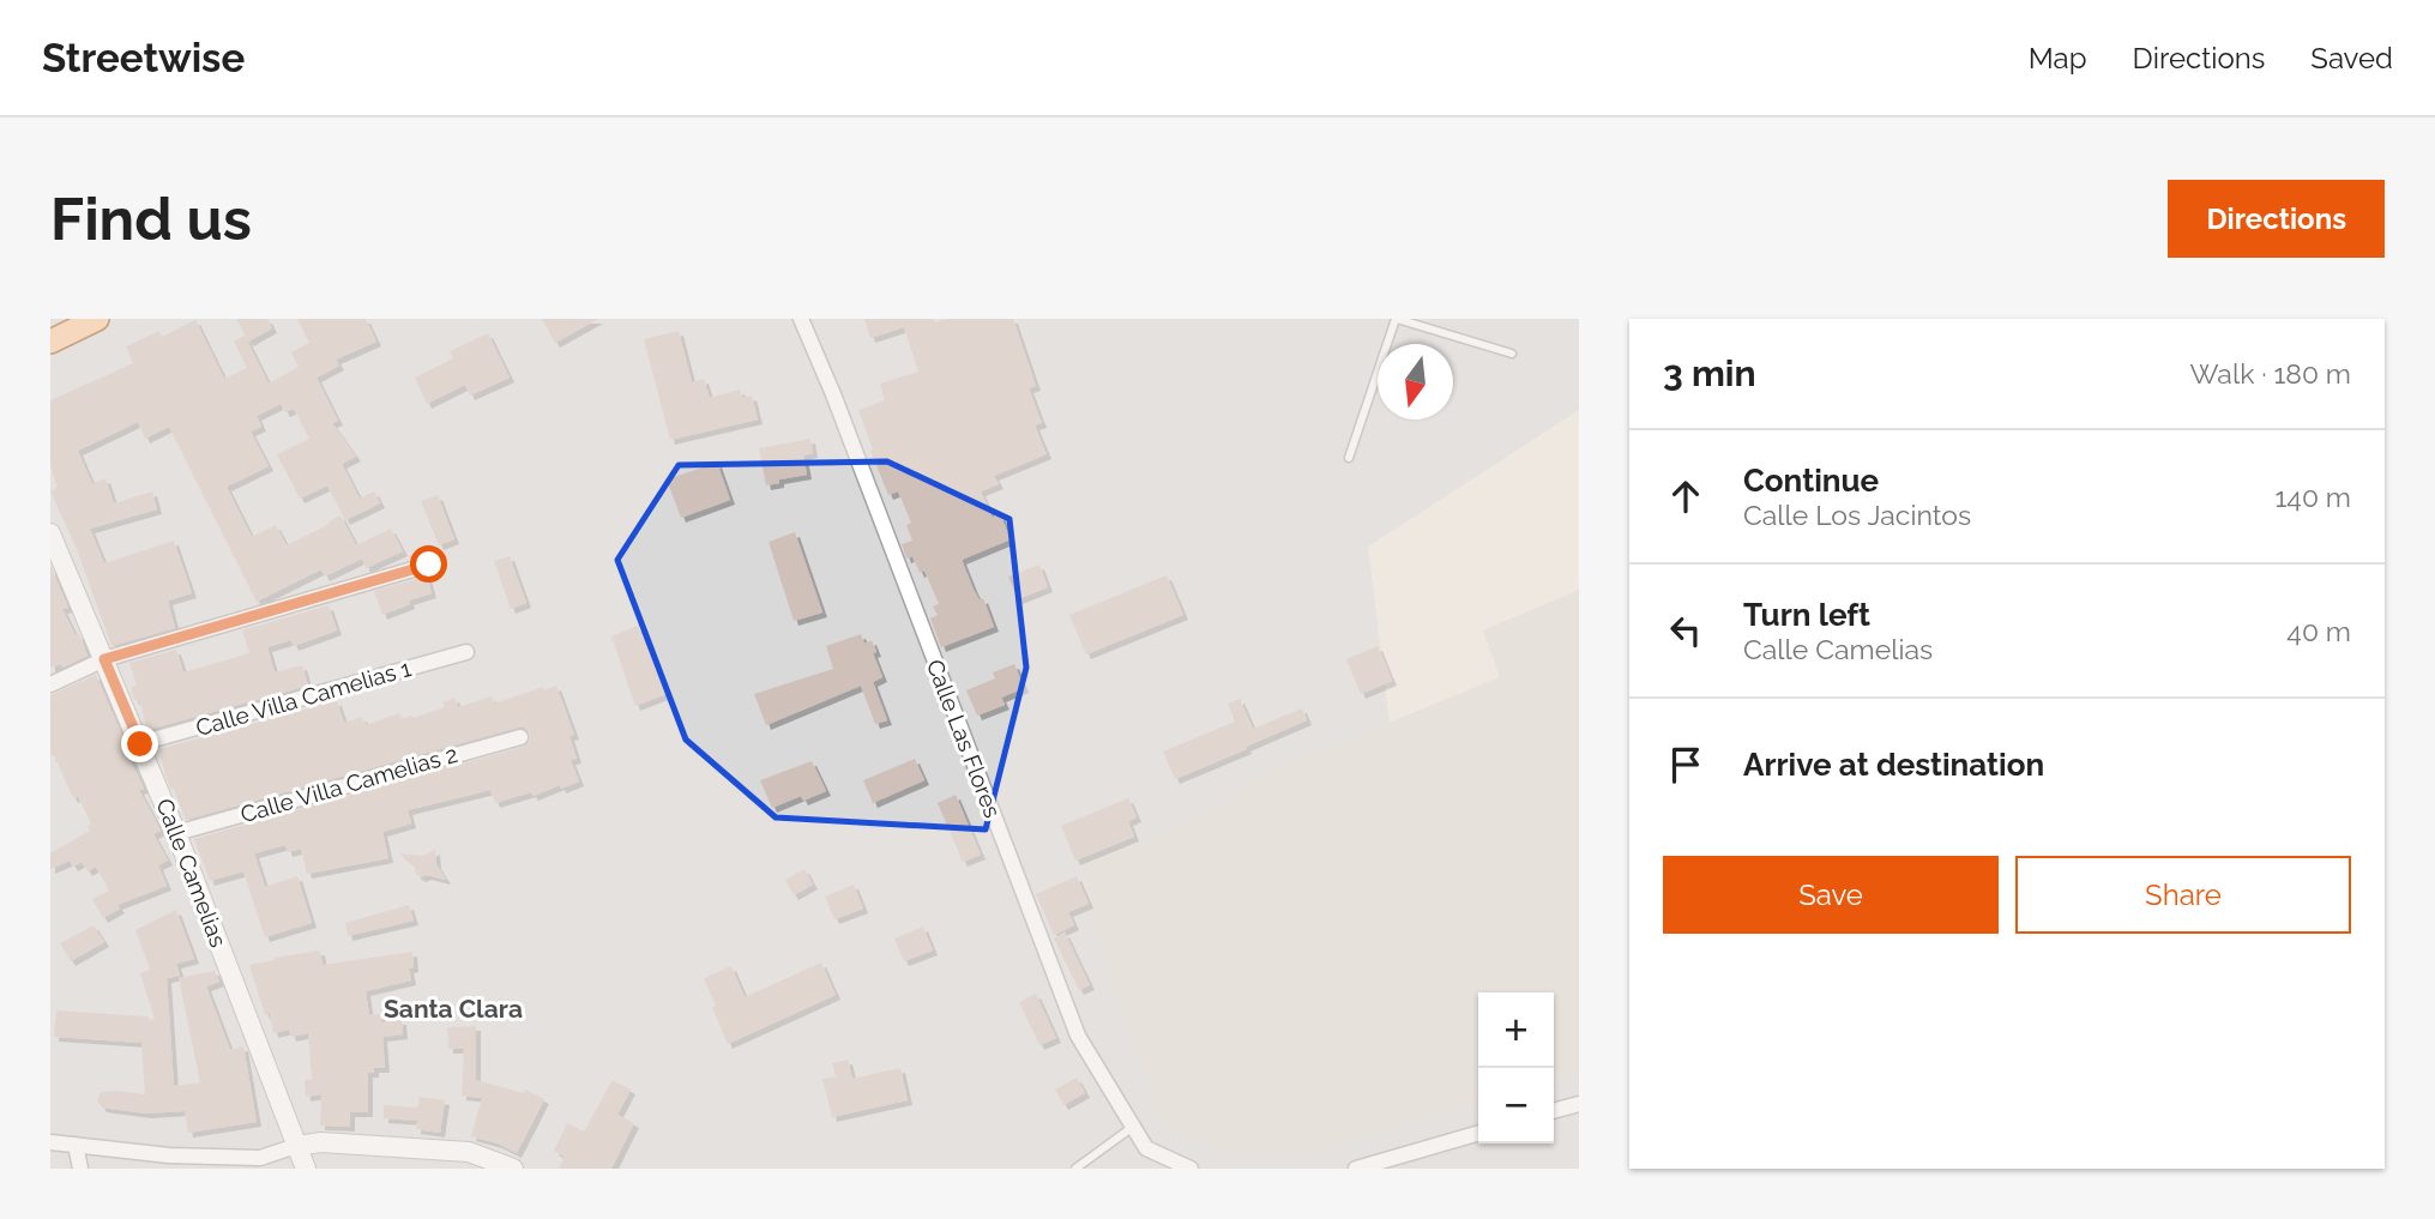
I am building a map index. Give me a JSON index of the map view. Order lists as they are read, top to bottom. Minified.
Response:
{"streets":{"street":["Calle Villa Camelias 1","Calle Las Flores","Calle Villa Camelias 2","Calle Camelias"]},"crossings":[["Calle Villa Camelias 1","Calle Camelias"],["Calle Villa Camelias 2","Calle Camelias"]],"districts":["Santa Clara"],"north":"bottom","page":{"header":"Streetwise","nav":["Map","Directions","Saved"],"buttons":["Directions",["Save","Share"]],"title":"Find us","heading":["3 min","Walk · 180 m"],"list":[["Continue","Calle Los Jacintos","140 m"],["Turn left","Calle Camelias","40 m"],"Arrive at destination"],"map_buttons":["+","−"]}}
